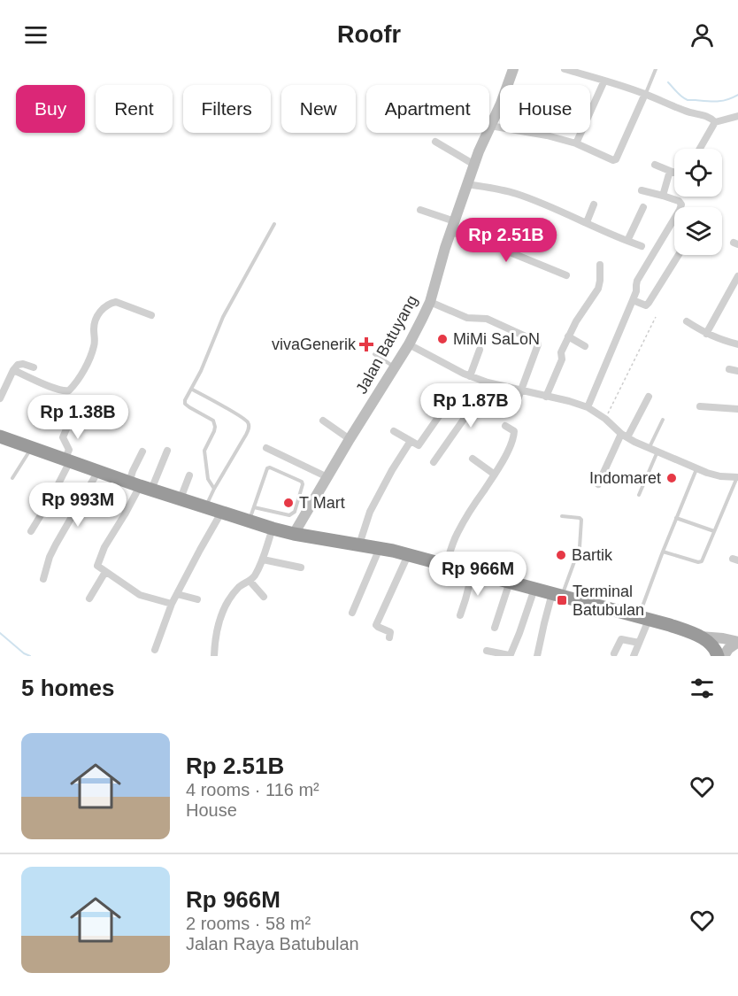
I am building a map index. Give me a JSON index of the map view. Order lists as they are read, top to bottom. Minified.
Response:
{"streets":{"street":["Jalan Batuyang"]},"places":{"other":["MiMi SaLoN","Indomaret","T Mart","Bartik"],"health":["vivaGenerik"],"transit":["Terminal Batubulan"]},"page":{"header":"Roofr","chip":["Buy","Rent","Filters","New","Apartment","House"],"price":["Rp 2.51B","Rp 1.87B","Rp 1.38B","Rp 993M","Rp 966M"],"heading":"5 homes","list":[{"name":"Rp 2.51B","note":"4 rooms · 116 m² · House"},{"name":"Rp 966M","note":"2 rooms · 58 m² · Jalan Raya Batubulan"}]}}
